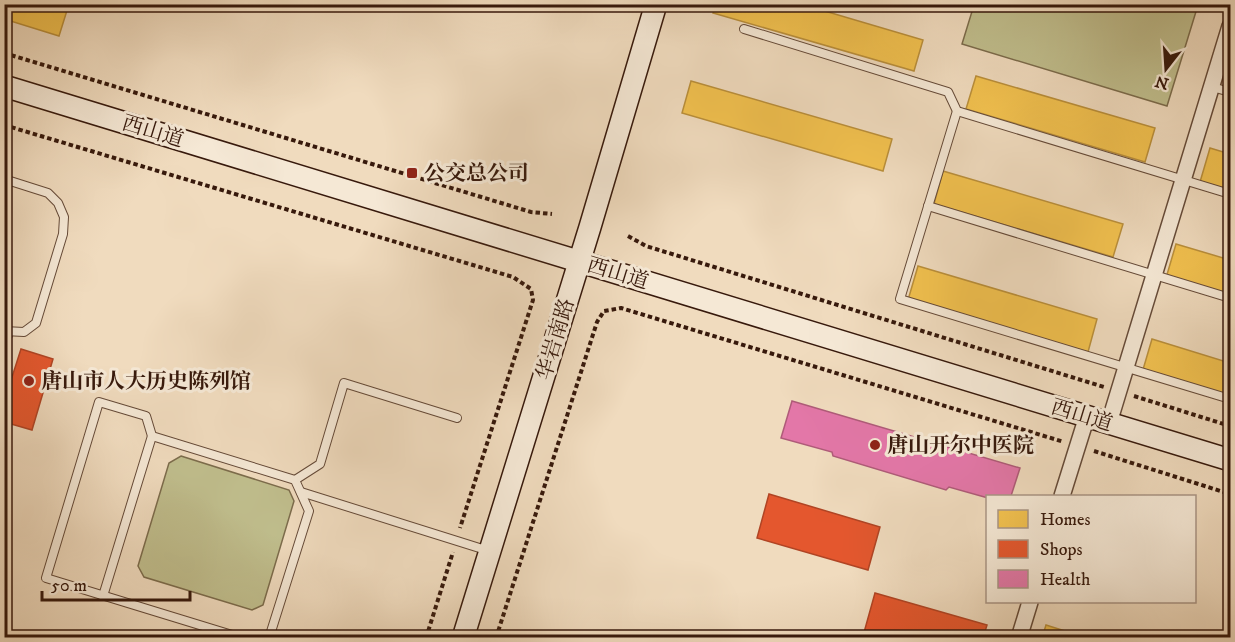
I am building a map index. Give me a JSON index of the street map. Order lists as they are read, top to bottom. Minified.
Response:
{"streets":{"street":["西山道","华岩南路"]},"crossings":[["西山道","华岩南路"]],"places":{"transit":["公交总公司"],"other":["唐山市人大历史陈列馆","唐山开尔中医院"]},"legend":["Homes","Shops","Health"],"scale_bar":"50 m","north":"bottom"}
